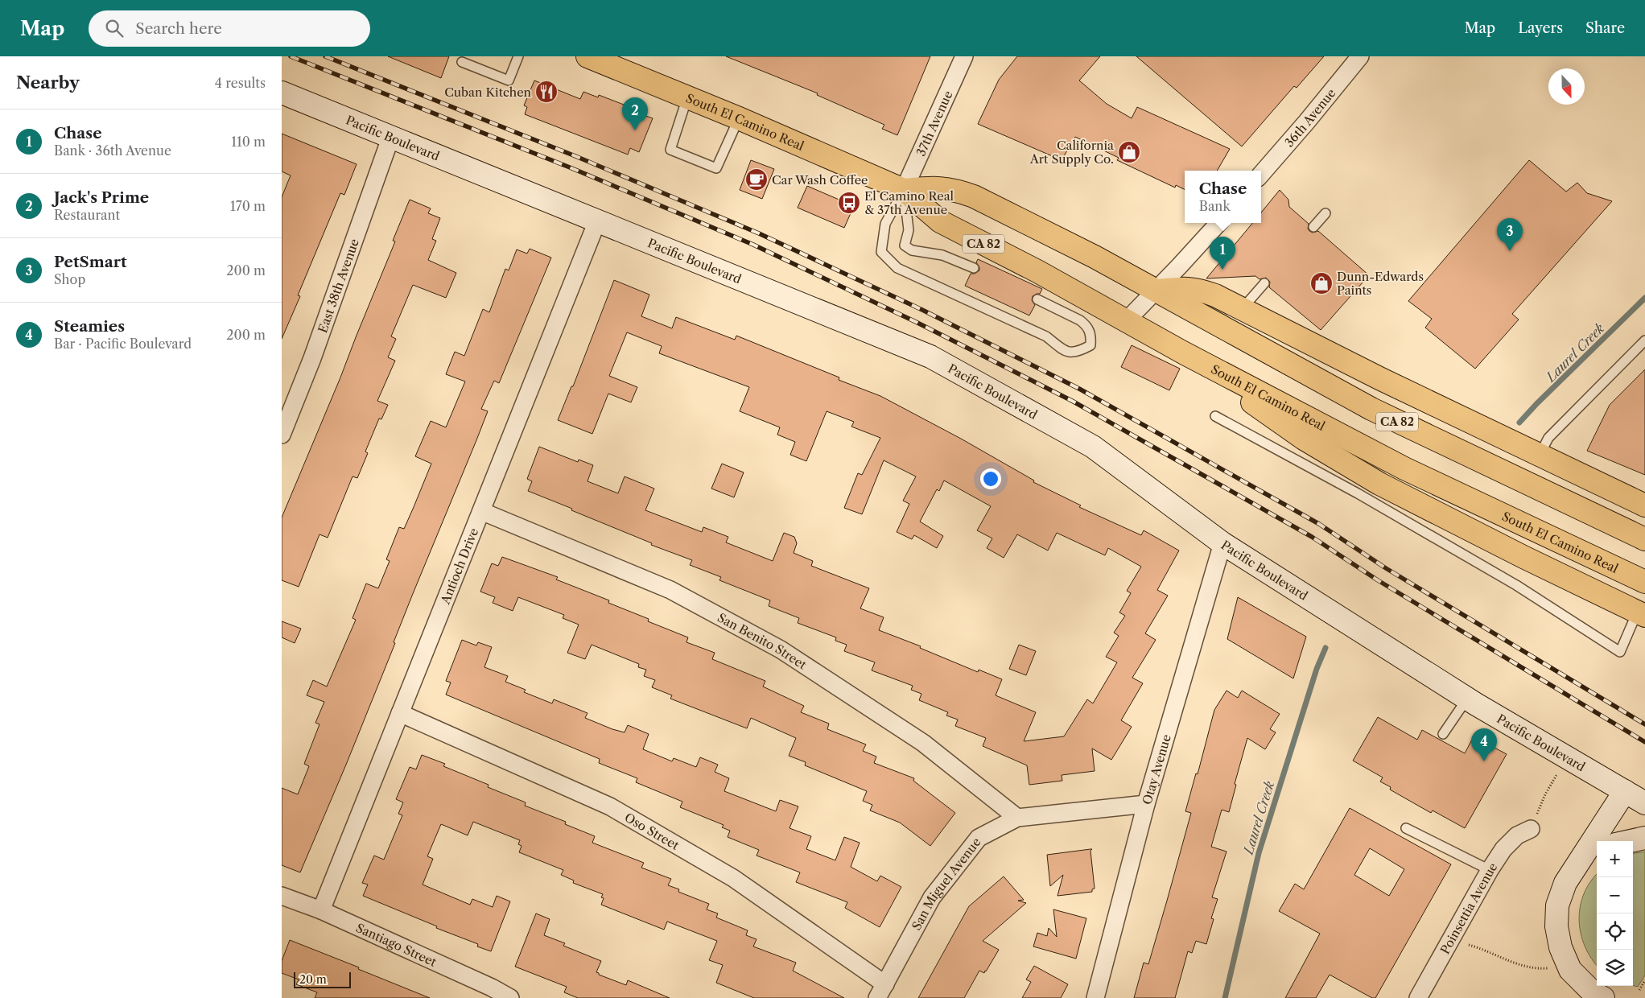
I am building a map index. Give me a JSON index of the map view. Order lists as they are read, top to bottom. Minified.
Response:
{"streets":{"main road":["South El Camino Real","CA 82"],"street":["36th Avenue","37th Avenue","Pacific Boulevard","East 38th Avenue","Antioch Drive","San Benito Street","Otay Avenue","Oso Street","San Miguel Avenue","Poinsettia Avenue","Santiago Street"]},"crossings":[["South El Camino Real","37th Avenue"],["Pacific Boulevard","East 38th Avenue"],["Pacific Boulevard","Antioch Drive"],["Pacific Boulevard","Otay Avenue"],["Antioch Drive","San Benito Street"],["Antioch Drive","Oso Street"],["Antioch Drive","Santiago Street"],["San Benito Street","San Miguel Avenue"],["Otay Avenue","San Miguel Avenue"],["Oso Street","San Miguel Avenue"]],"water":["Laurel Creek"],"places":{"restaurant":["Cuban Kitchen"],"shop":["California Art Supply Co.","Dunn-Edwards Paints"],"cafe":["Car Wash Coffee"],"bus stop":["El Camino Real & 37th Avenue"]},"scale_bar":"20 m","north":"bottom","page":{"header":"Map","search":"Search here","nav":["Map","Layers","Share"],"heading":["Nearby","4 results"],"pins":["2","3","1","4"],"list":[{"mark":"1","name":"Chase","note":"Bank · 36th Avenue","value":"110 m"},{"mark":"2","name":"Jack's Prime","note":"Restaurant","value":"170 m"},{"mark":"3","name":"PetSmart","note":"Shop","value":"200 m"},{"mark":"4","name":"Steamies","note":"Bar · Pacific Boulevard","value":"200 m"}],"popup":["Chase","Bank"],"map_buttons":["+","−"],"scale":"20 m"}}
